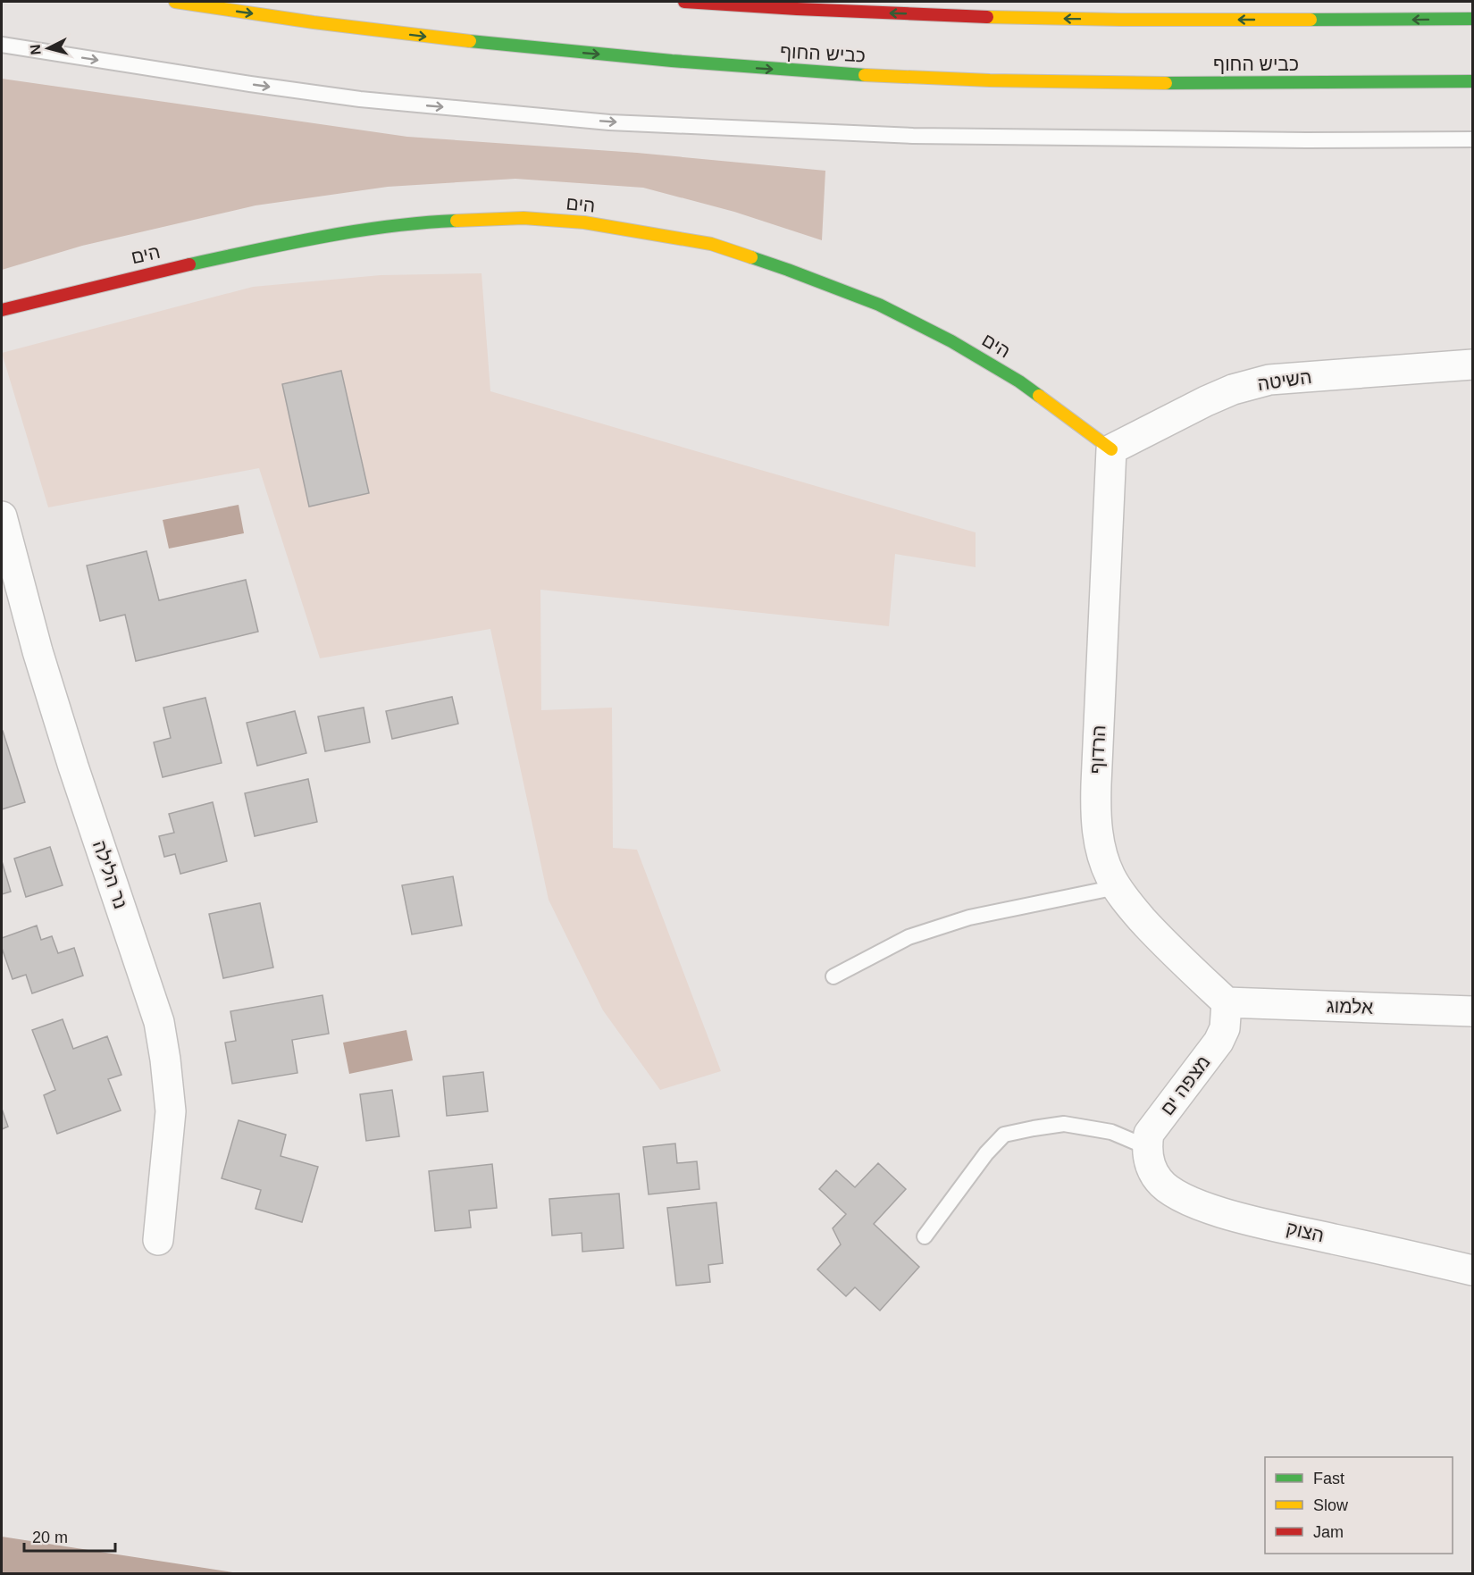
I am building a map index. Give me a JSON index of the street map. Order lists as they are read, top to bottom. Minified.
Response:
{"streets":{"main road":["כביש החוף","הים"],"street":["השיטה","הרדוף","נר הלילה","אלמוג","מצפה ים","הצוק"]},"crossings":[["הים","השיטה"],["הים","הרדוף"],["השיטה","הרדוף"],["הרדוף","אלמוג"],["הרדוף","מצפה ים"],["אלמוג","מצפה ים"],["מצפה ים","הצוק"]],"legend":["Fast","Slow","Jam"],"scale_bar":"20 m","north":"left"}
